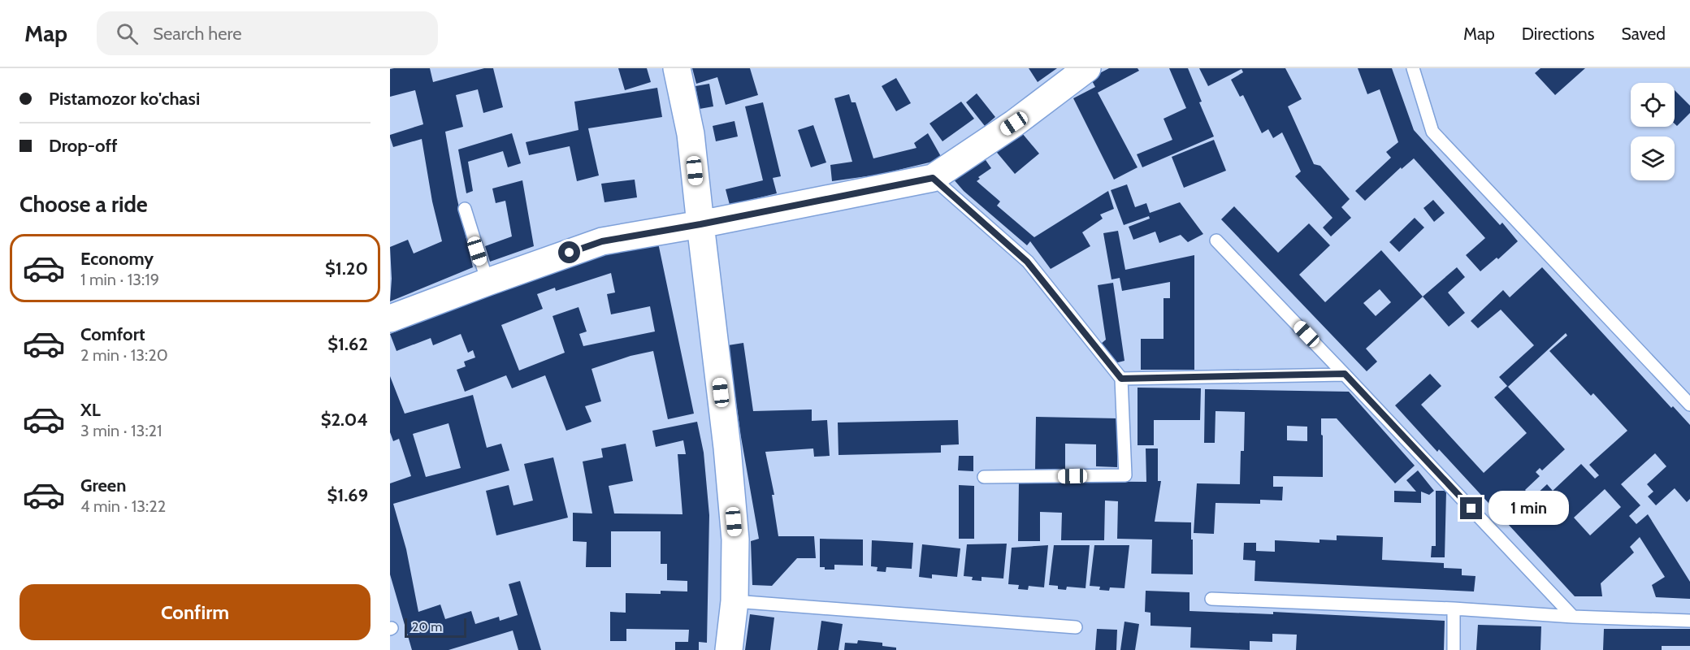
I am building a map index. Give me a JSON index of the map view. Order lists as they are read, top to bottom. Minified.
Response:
{"scale_bar":"20 m","page":{"header":"Map","search":"Search here","nav":["Map","Directions","Saved"],"banner":["Pistamozor ko'chasi","Drop-off"],"heading":"Choose a ride","list":[{"name":"Economy","note":"1 min · 13:19","value":"$1.20"},{"name":"Comfort","note":"2 min · 13:20","value":"$1.62"},{"name":"XL","note":"3 min · 13:21","value":"$2.04"},{"name":"Green","note":"4 min · 13:22","value":"$1.69"}],"bubble":"1 min","buttons":"Confirm","scale":"20 m"}}
